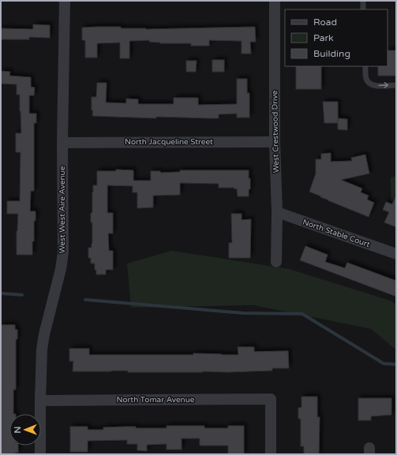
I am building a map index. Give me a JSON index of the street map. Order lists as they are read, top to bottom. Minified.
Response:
{"streets":{"street":["West Crestwood Drive","North Jacqueline Street","West West Aire Avenue","North Stable Court","North Tomar Avenue"]},"crossings":[["West Crestwood Drive","North Jacqueline Street"],["West Crestwood Drive","North Stable Court"],["North Jacqueline Street","West West Aire Avenue"],["West West Aire Avenue","North Tomar Avenue"]],"legend":["Road","Park","Building"],"north":"left"}
